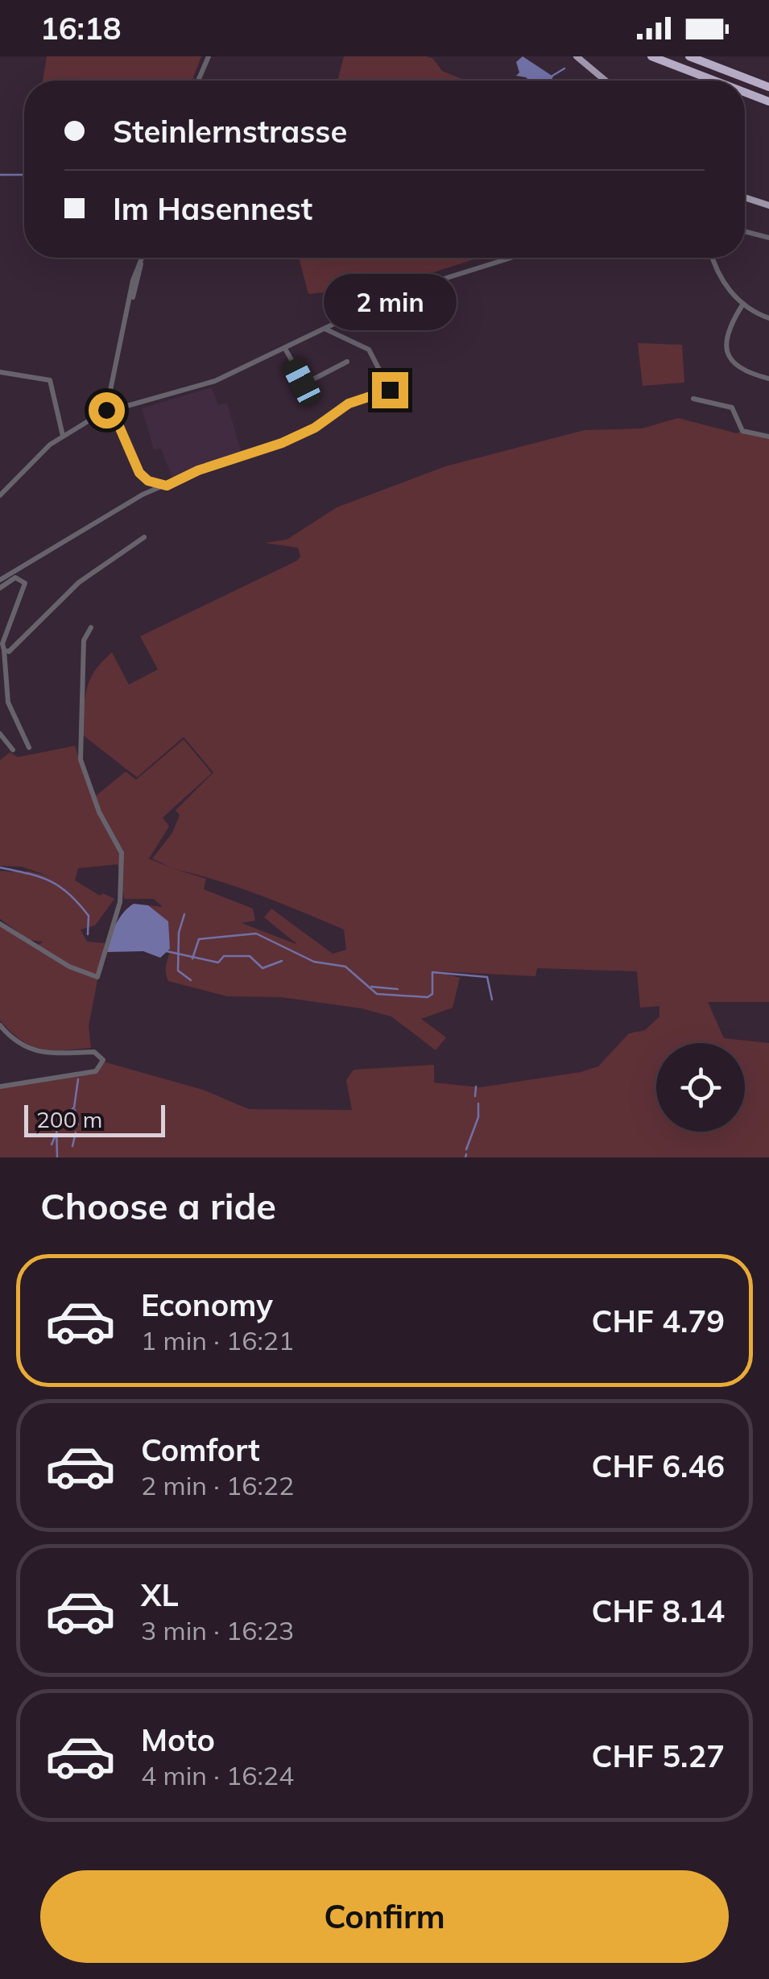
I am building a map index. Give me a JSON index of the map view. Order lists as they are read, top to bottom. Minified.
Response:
{"scale_bar":"200 m","page":{"status":"16:18","banner":["Steinlernstrasse","Im Hasennest"],"bubble":"2 min","scale":"200 m","heading":"Choose a ride","list":[{"name":"Economy","note":"1 min · 16:21","value":"CHF 4.79"},{"name":"Comfort","note":"2 min · 16:22","value":"CHF 6.46"},{"name":"XL","note":"3 min · 16:23","value":"CHF 8.14"},{"name":"Moto","note":"4 min · 16:24","value":"CHF 5.27"}],"buttons":"Confirm"}}
